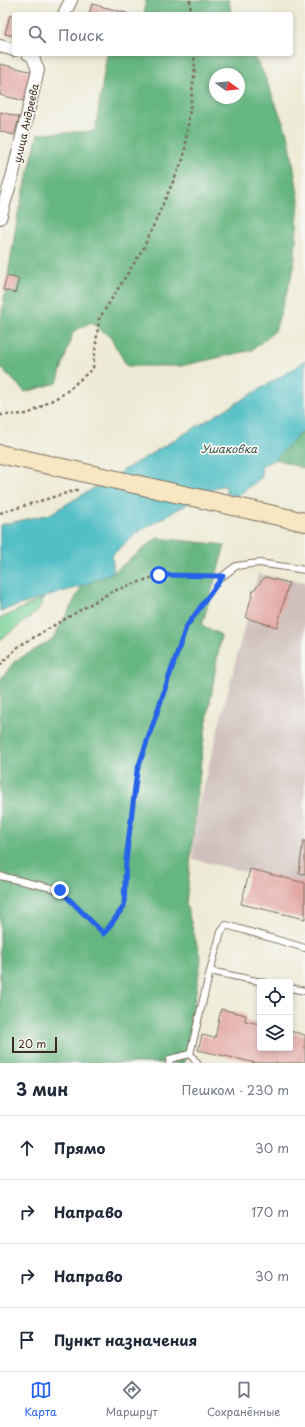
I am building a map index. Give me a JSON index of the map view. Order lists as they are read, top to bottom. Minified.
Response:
{"streets":{"street":["улица Андреева"]},"water":["Ушаковка"],"scale_bar":"20 m","north":"right","page":{"search":"Поиск","scale":"20 m","heading":["3 мин","Пешком · 230 m"],"list":[["Прямо","30 m"],["Направо","170 m"],["Направо","30 m"],"Пункт назначения"],"nav":["Карта","Маршрут","Сохранённые"]}}
